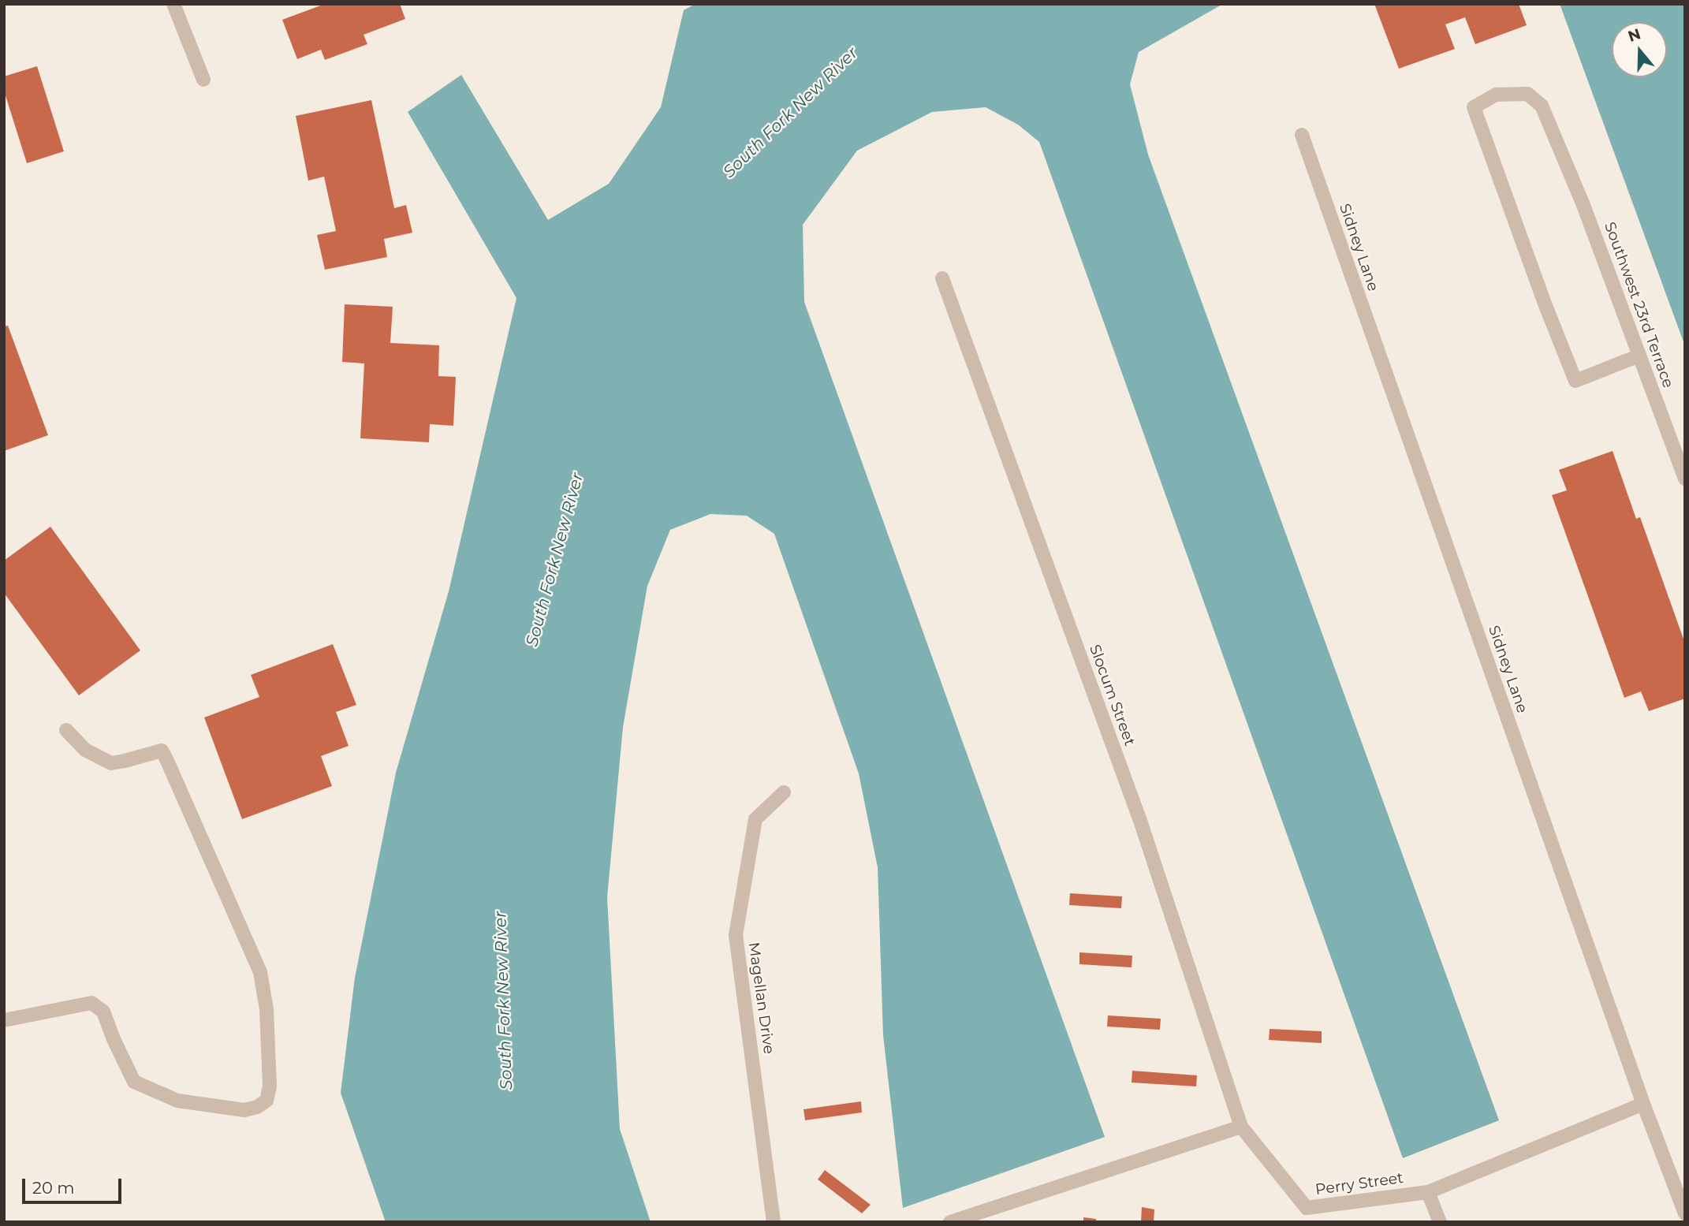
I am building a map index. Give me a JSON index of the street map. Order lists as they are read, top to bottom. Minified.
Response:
{"streets":{"street":["Sidney Lane","Southwest 23rd Terrace","Slocum Street","Magellan Drive","Perry Street"]},"crossings":[["Sidney Lane","Perry Street"],["Slocum Street","Perry Street"]],"water":["South Fork New River"],"scale_bar":"20 m","north":"top"}
